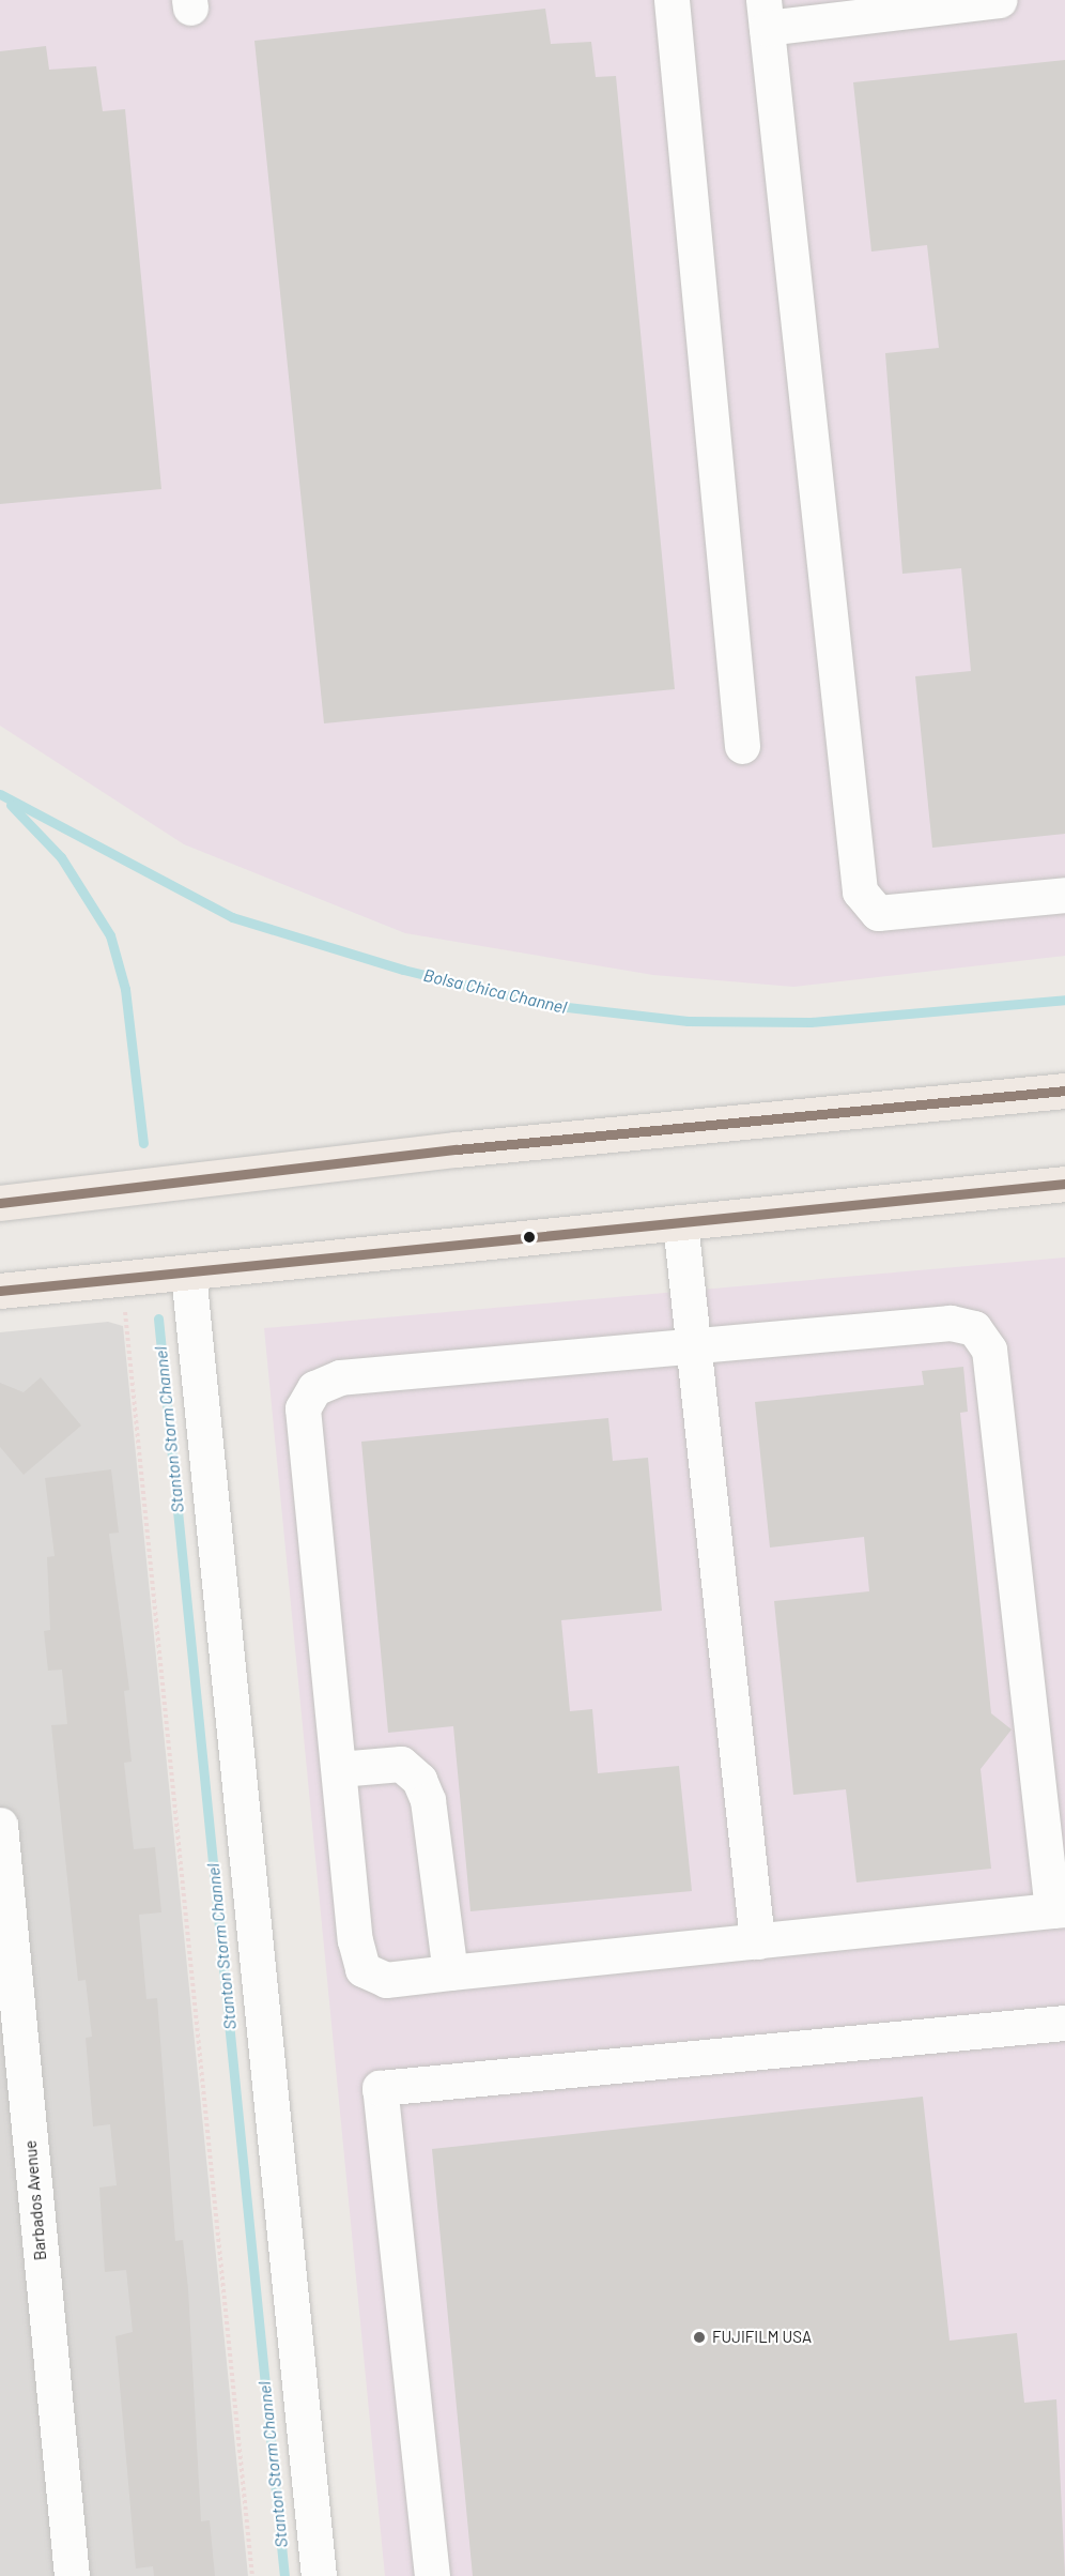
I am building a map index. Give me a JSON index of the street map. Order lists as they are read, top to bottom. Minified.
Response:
{"streets":{"street":["Barbados Avenue"]},"water":["Bolsa Chica Channel","Stanton Storm Channel"],"places":["FUJIFILM USA"]}
